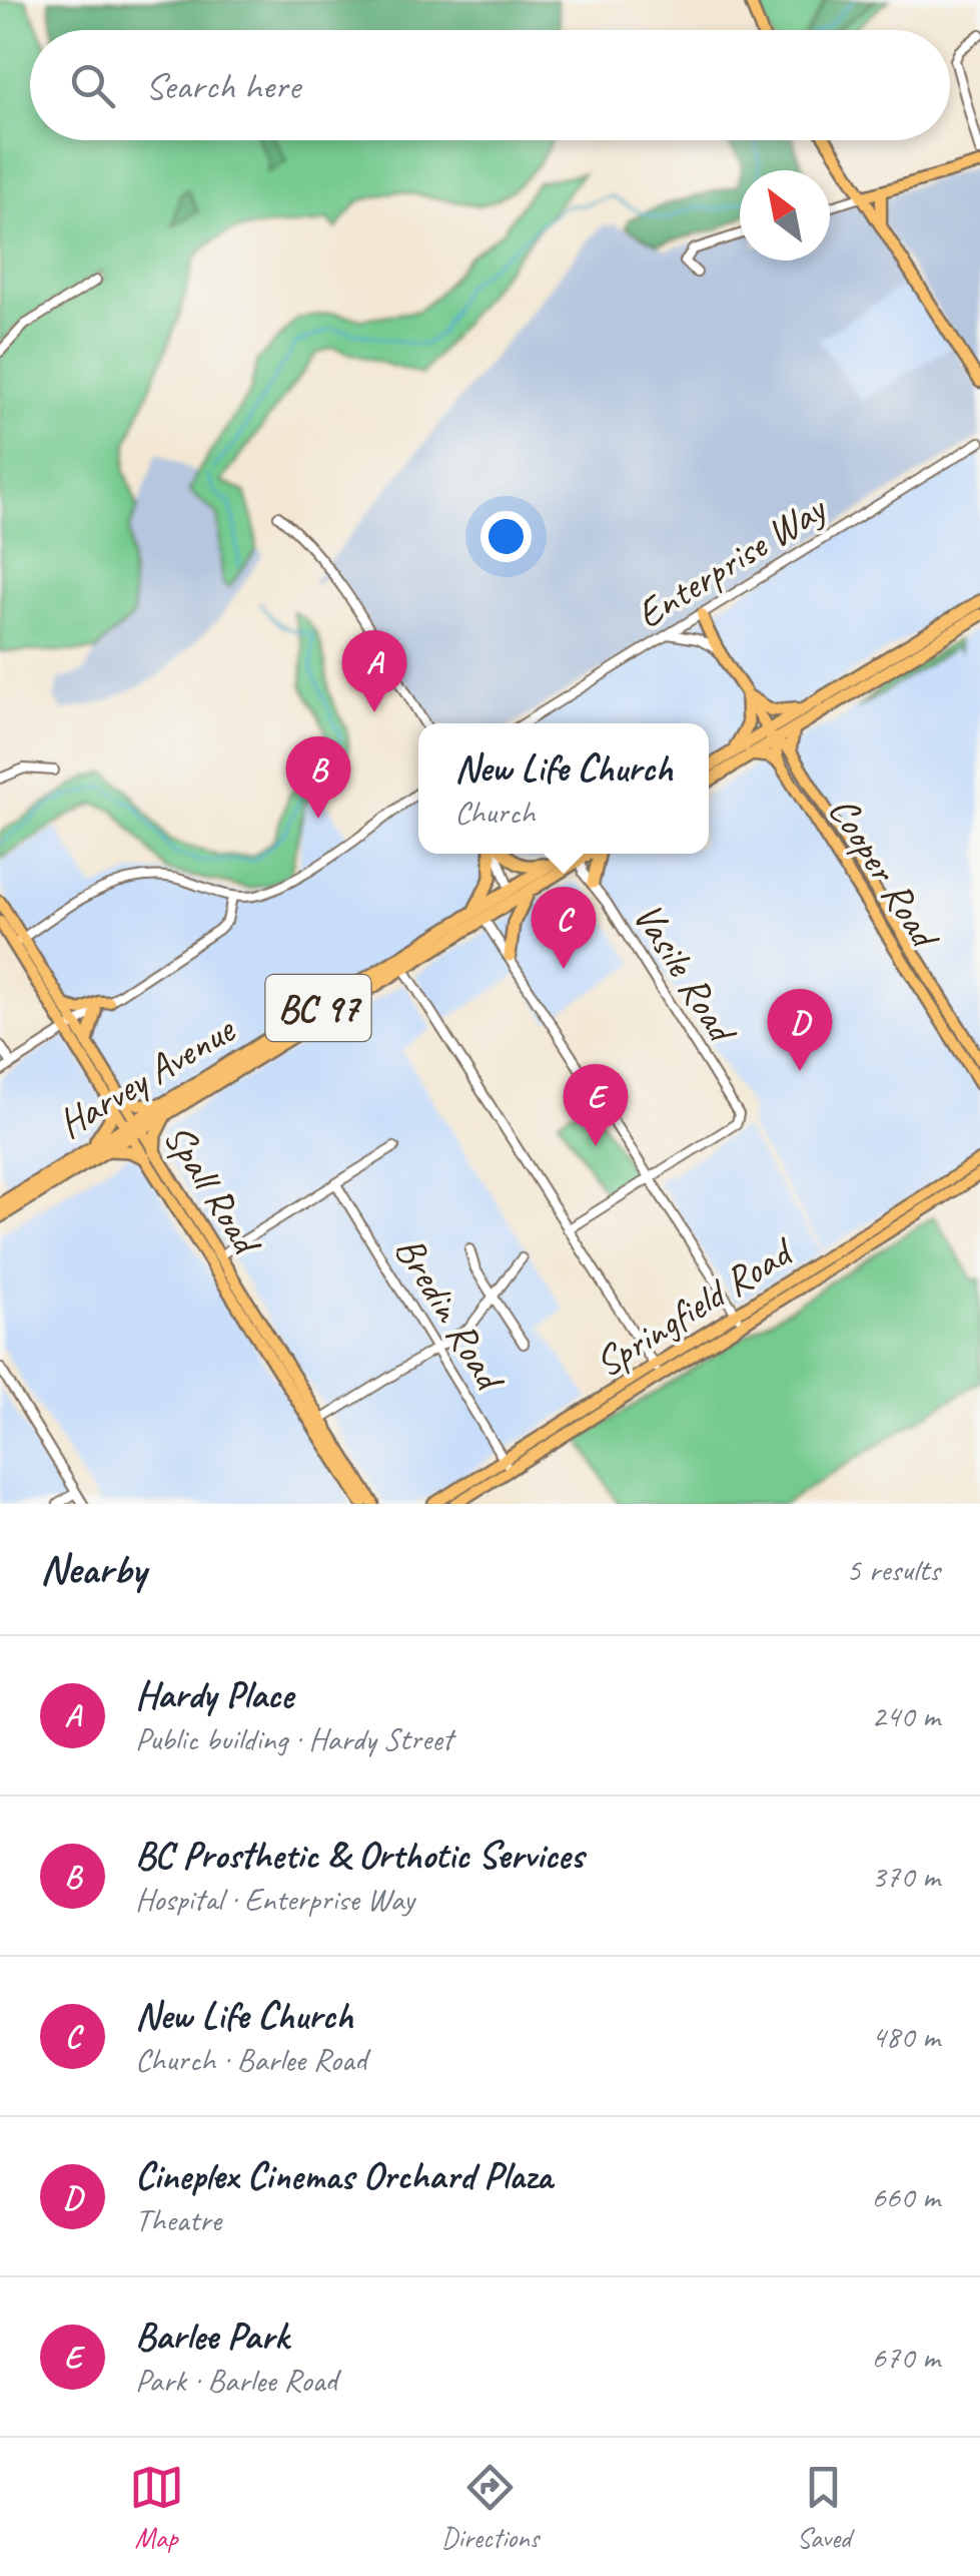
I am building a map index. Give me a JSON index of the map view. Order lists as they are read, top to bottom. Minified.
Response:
{"streets":{"highway":["BC 97","Harvey Avenue"],"main road":["Cooper Road","Spall Road","Springfield Road"],"street":["Enterprise Way","Vasile Road","Bredin Road"]},"crossings":[["Enterprise Way","Cooper Road"],["Harvey Avenue","Spall Road"],["Springfield Road","Bredin Road"]],"north":"top left","page":{"search":"Search here","pins":["A","B","C","D","E"],"popup":["New Life Church","Church"],"heading":["Nearby","5 results"],"list":[{"mark":"A","name":"Hardy Place","note":"Public building · Hardy Street","value":"240 m"},{"mark":"B","name":"BC Prosthetic & Orthotic Services","note":"Hospital · Enterprise Way","value":"370 m"},{"mark":"C","name":"New Life Church","note":"Church · Barlee Road","value":"480 m"},{"mark":"D","name":"Cineplex Cinemas Orchard Plaza","note":"Theatre","value":"660 m"},{"mark":"E","name":"Barlee Park","note":"Park · Barlee Road","value":"670 m"}],"nav":["Map","Directions","Saved"]}}
